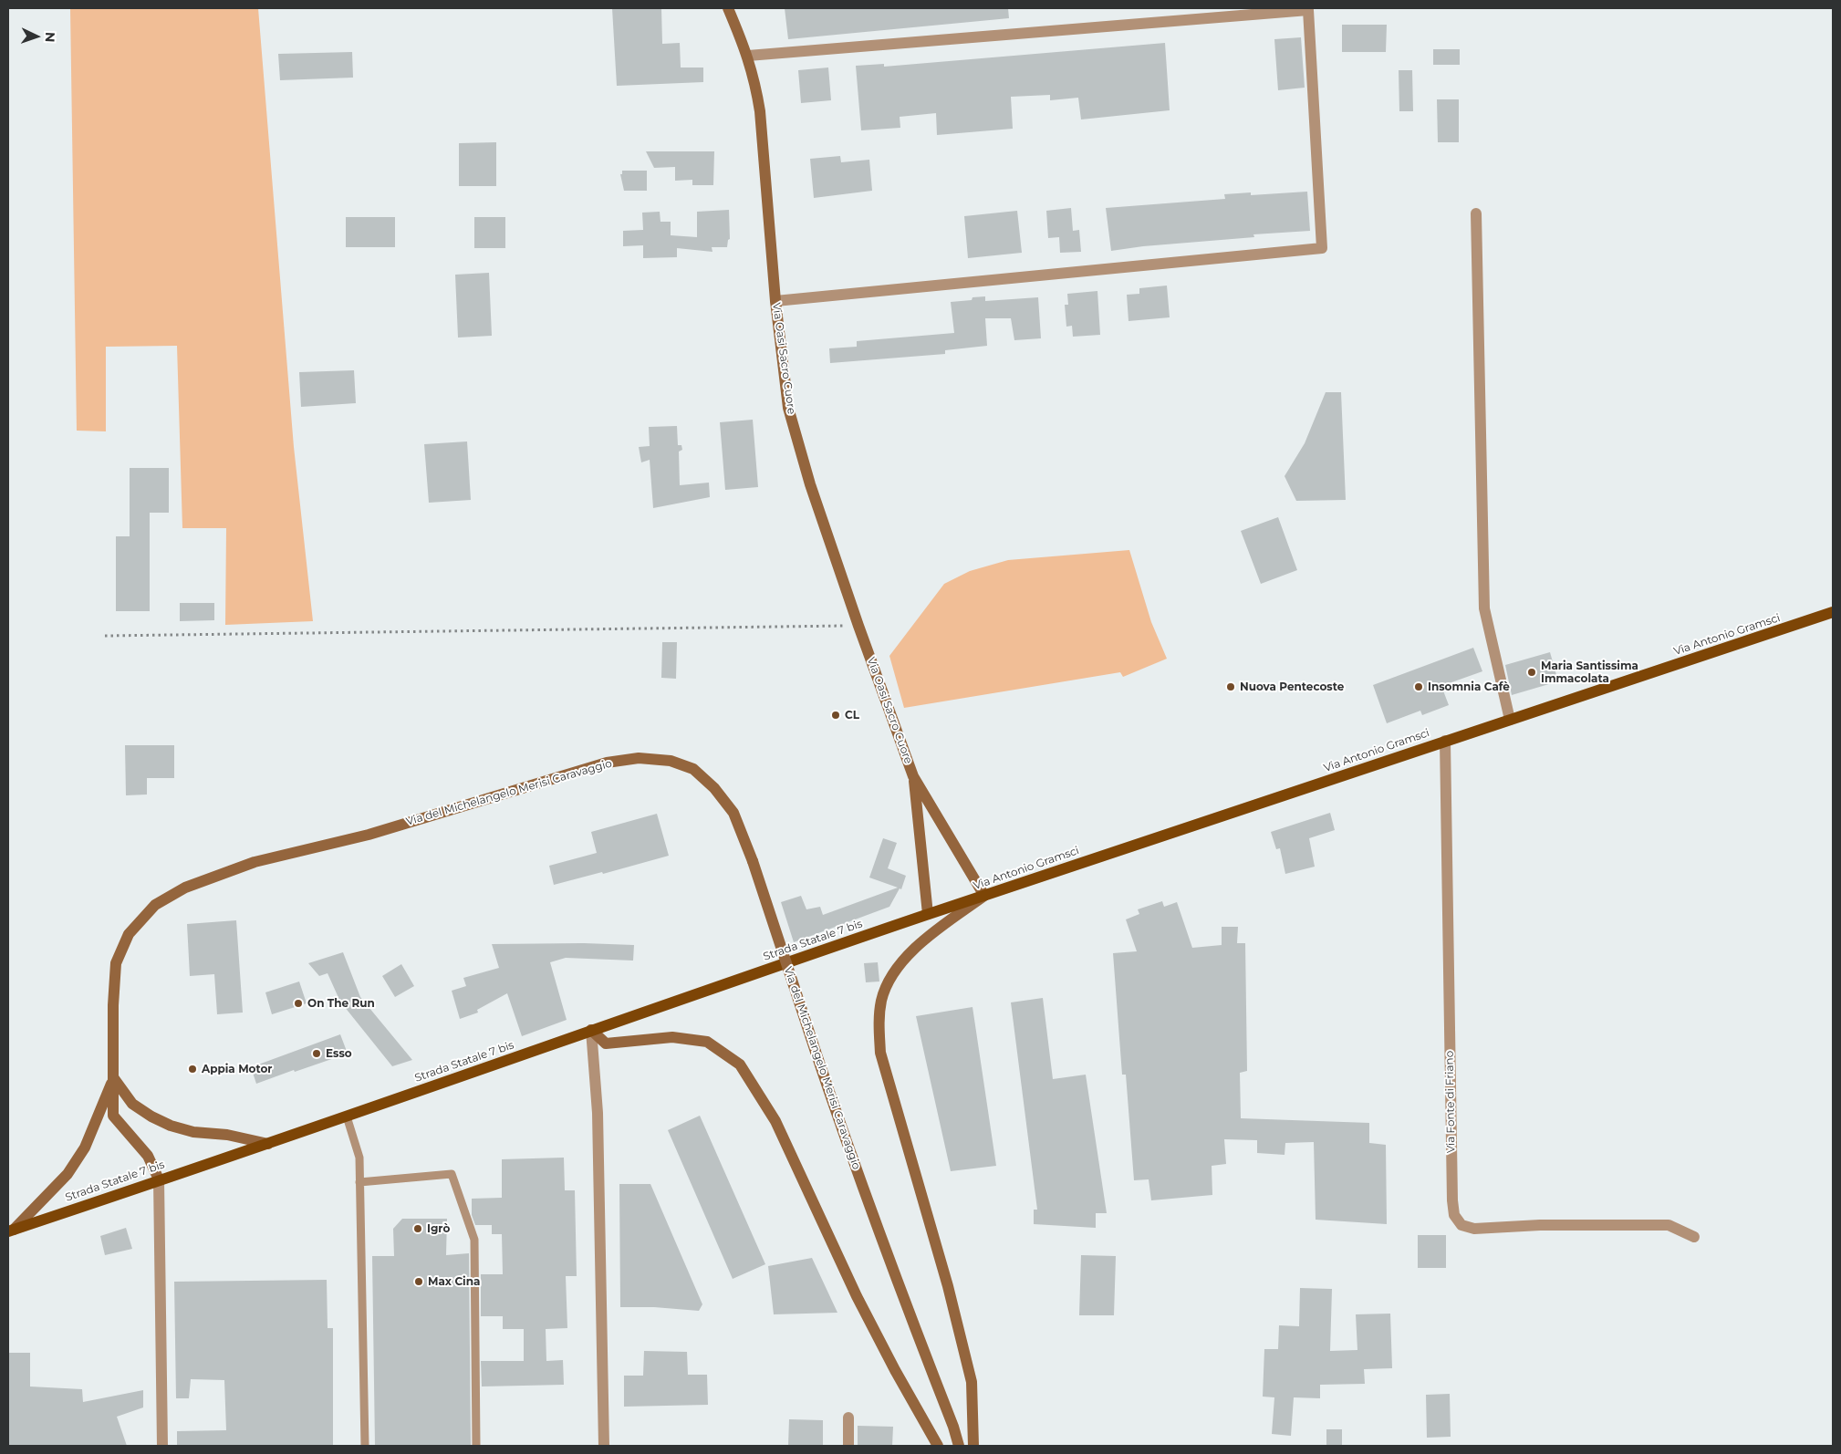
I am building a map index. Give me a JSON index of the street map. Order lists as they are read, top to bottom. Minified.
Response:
{"streets":{"main road":["Via Antonio Gramsci","Strada Statale 7 bis"],"street":["Via Oasi Sacro Cuore","Via del Michelangelo Merisi Caravaggio","Via Fonte di Friano"]},"crossings":[["Via Oasi Sacro Cuore","Via Antonio Gramsci"],["Via Oasi Sacro Cuore","Strada Statale 7 bis"],["Via Antonio Gramsci","Strada Statale 7 bis"],["Via Antonio Gramsci","Via Fonte di Friano"],["Via del Michelangelo Merisi Caravaggio","Strada Statale 7 bis"]],"places":["Maria Santissima Immacolata","Nuova Pentecoste","Insomnia Cafè","CL","On The Run","Esso","Appia Motor","Igrò","Max Cina"],"north":"right"}
